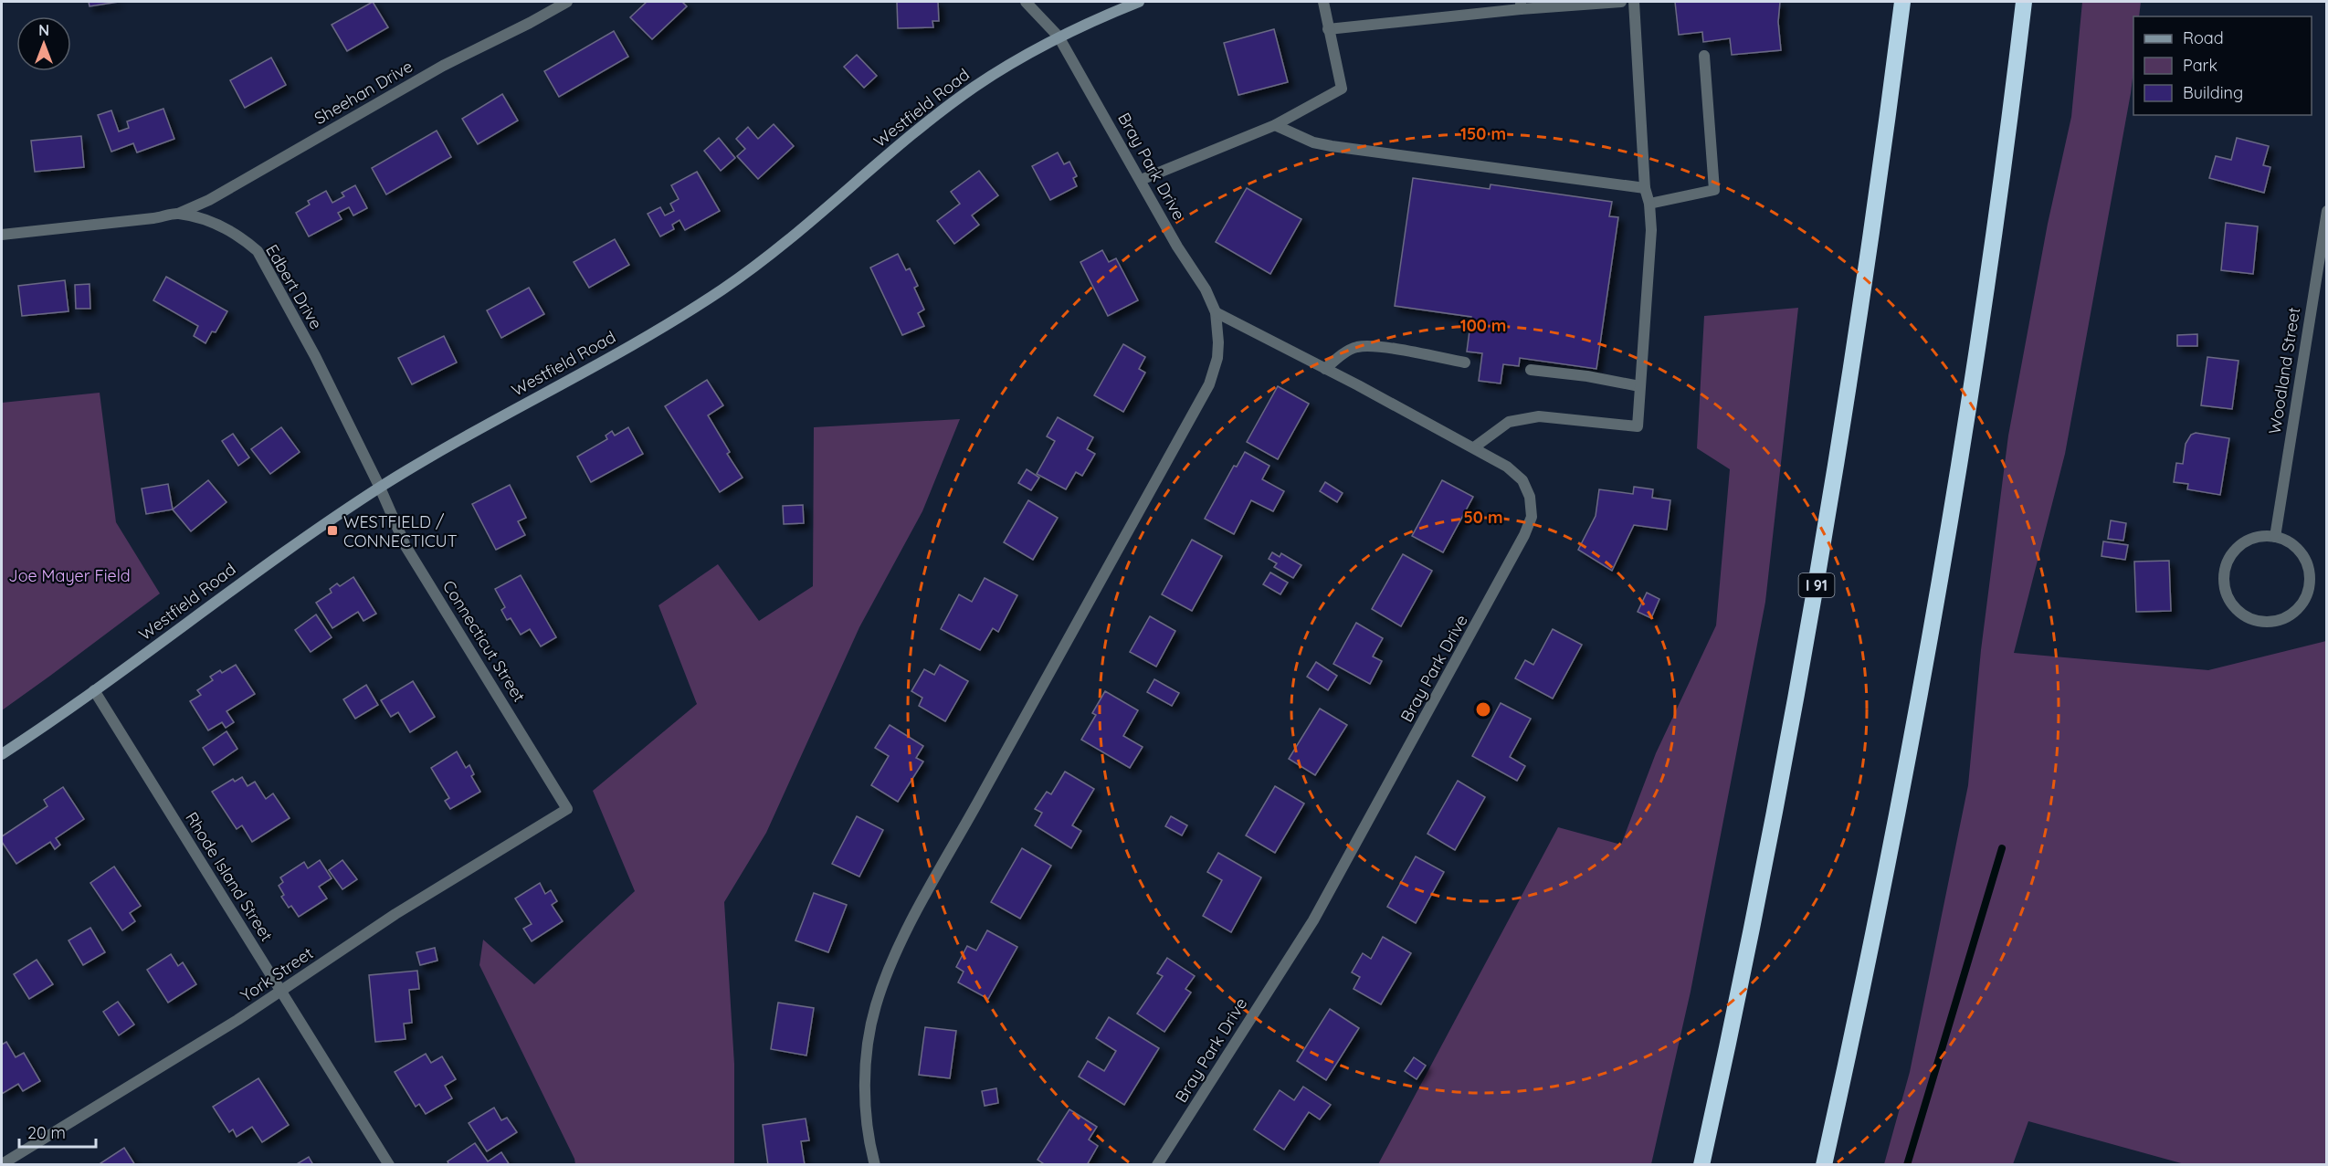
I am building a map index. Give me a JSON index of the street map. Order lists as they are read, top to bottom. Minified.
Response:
{"streets":{"highway":["I 91"],"main road":["Westfield Road"],"street":["Sheehan Drive","Bray Park Drive","Edbert Drive","Woodland Street","Connecticut Street","Rhode Island Street","York Street"]},"crossings":[["Sheehan Drive","Edbert Drive"],["Westfield Road","Bray Park Drive"],["Westfield Road","Edbert Drive"],["Westfield Road","Connecticut Street"],["Westfield Road","Rhode Island Street"],["Edbert Drive","Connecticut Street"],["Connecticut Street","York Street"],["Rhode Island Street","York Street"]],"parks":["Joe Mayer Field"],"places":{"transit":["WESTFIELD / CONNECTICUT"]},"legend":["Road","Park","Building"],"scale_bar":"20 m","north":"top","rings":["150 m","100 m","50 m"]}
